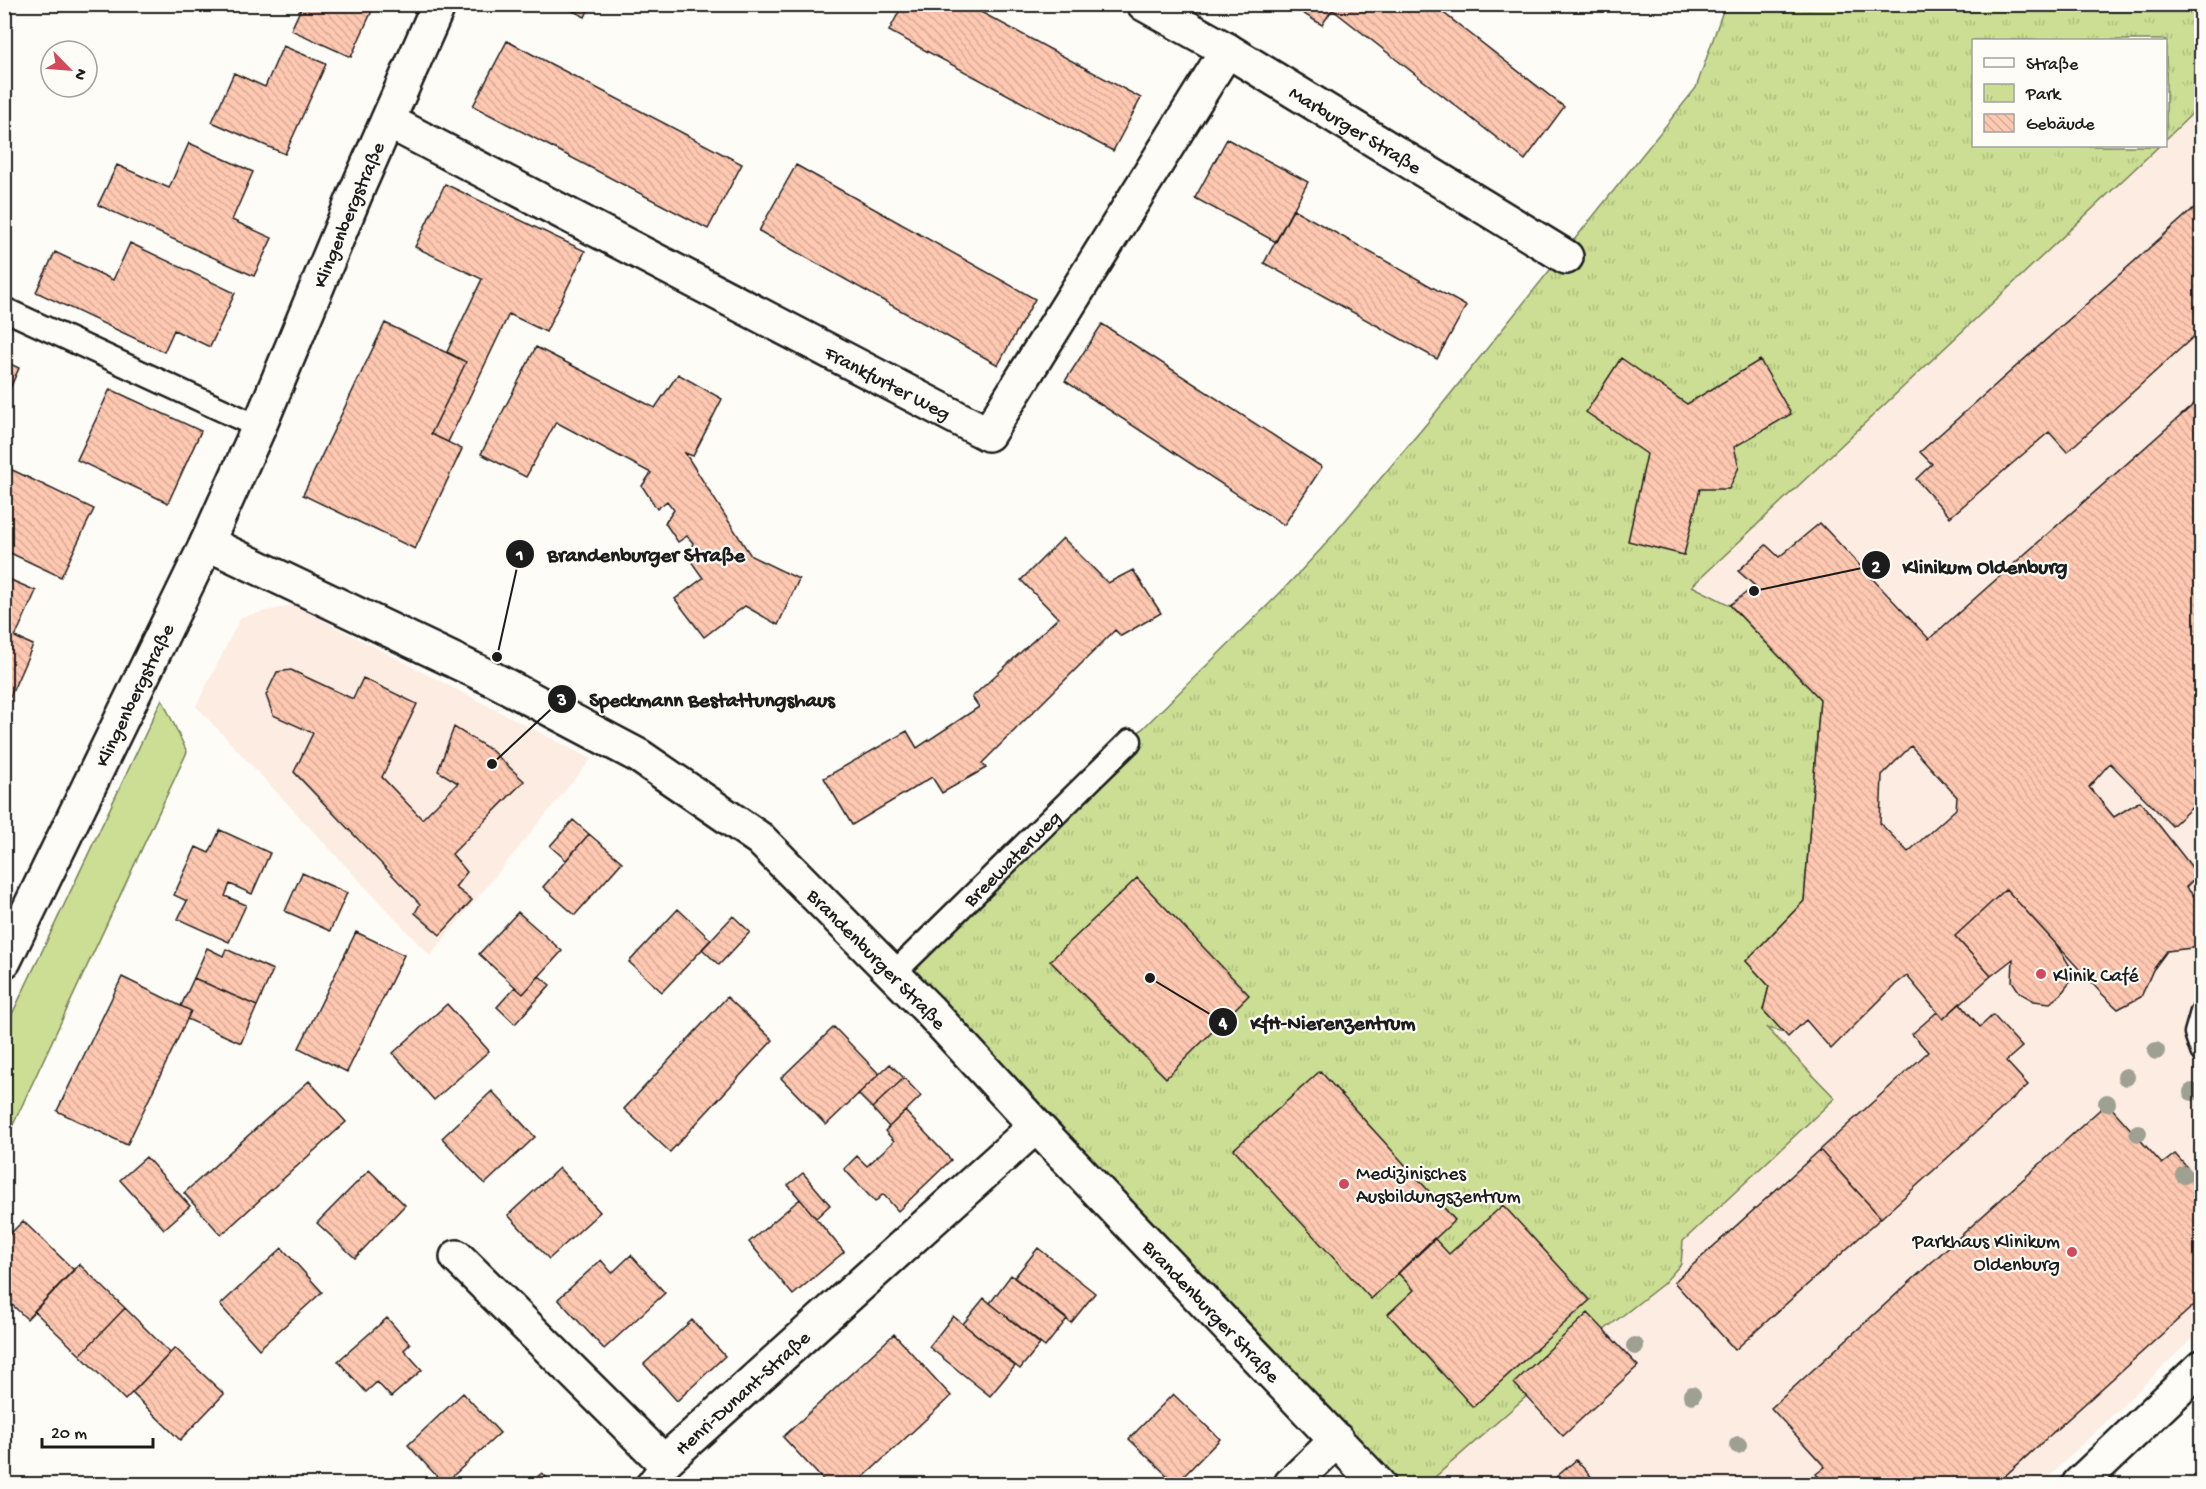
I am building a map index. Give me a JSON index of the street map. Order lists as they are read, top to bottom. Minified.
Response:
{"streets":{"street":["Marburger Straße","Klingenbergstraße","Frankfurter Weg","Brandenburger Straße","Henri-Dunant-Straße"],"lane":["Breewaterweg"]},"crossings":[["Marburger Straße","Frankfurter Weg"],["Klingenbergstraße","Frankfurter Weg"],["Klingenbergstraße","Brandenburger Straße"],["Breewaterweg","Brandenburger Straße"],["Brandenburger Straße","Henri-Dunant-Straße"]],"places":["Klinikum Oldenburg","Brandenburger Straße","Speckmann Bestattungshaus","Klinik Café","KfH-Nierenzentrum","Medizinisches Ausbildungszentrum","Parkhaus Klinikum Oldenburg"],"legend":["Straße","Park","Gebäude"],"scale_bar":"20 m","north":"bottom right"}
